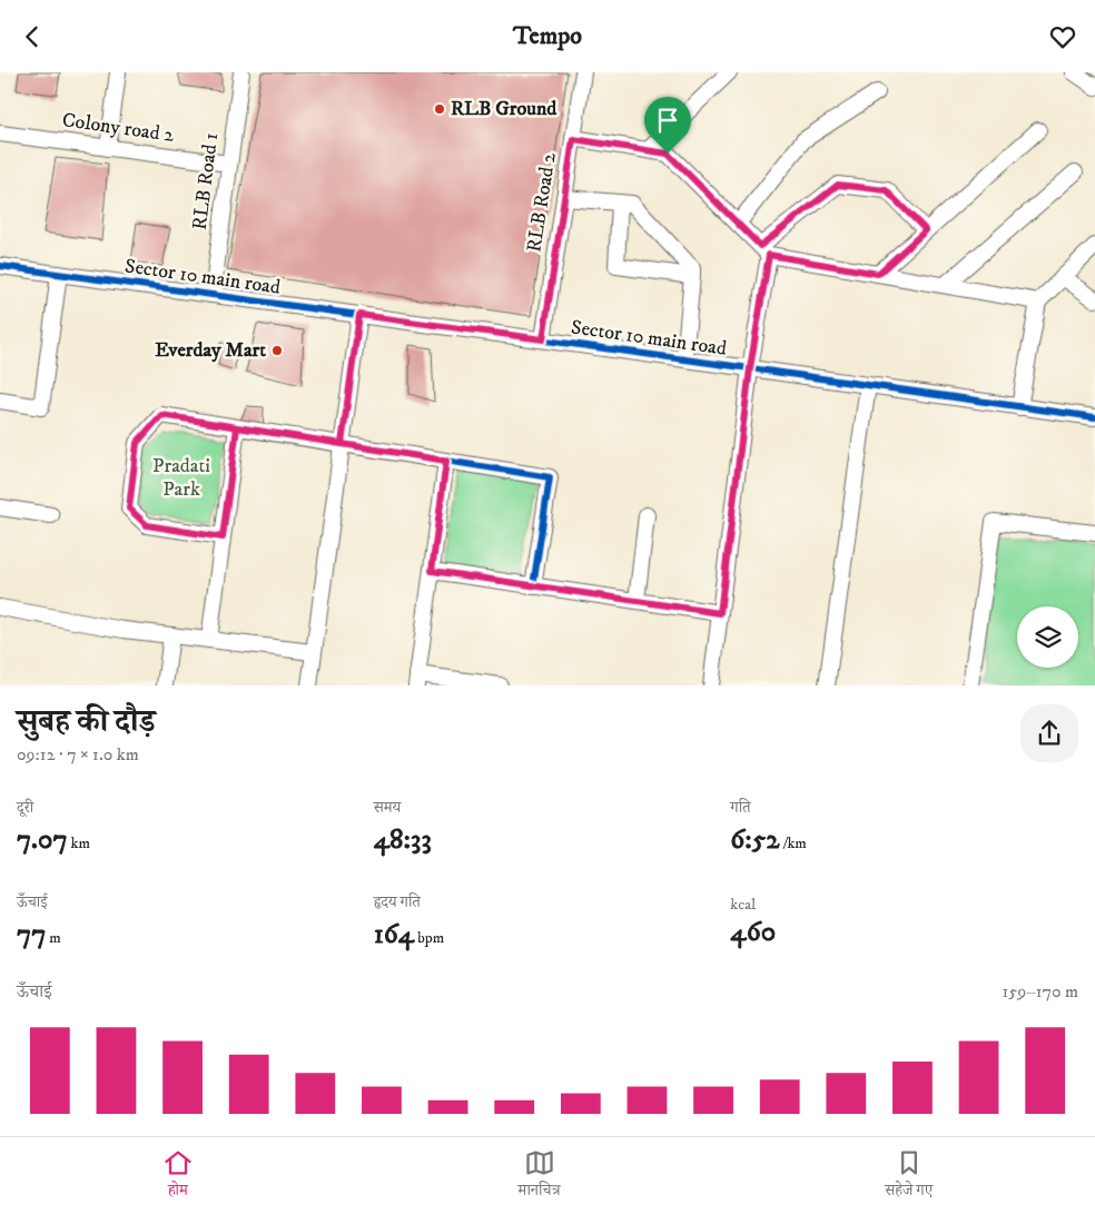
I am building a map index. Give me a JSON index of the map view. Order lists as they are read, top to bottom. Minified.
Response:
{"streets":{"street":["Colony road 2","RLB Road 1","RLB Road 2","Sector 10 main road"]},"crossings":[["Colony road 2","RLB Road 1"],["RLB Road 1","Sector 10 main road"],["RLB Road 2","Sector 10 main road"]],"parks":["Pradati Park"],"places":["RLB Ground","Everday Mart"],"page":{"header":"Tempo","heading":["सुबह की दौड़","09:12 · 7 × 1.0 km"],"stats":[["दूरी","7.07 km"],["समय","48:33"],["गति","6:52 /km"],["ऊँचाई","77 m"],["हृदय गति","164 bpm"],["kcal","460"]],"chart":["ऊँचाई","159–170 m"],"tabs":["होम","मानचित्र","सहेजे गए"]}}
